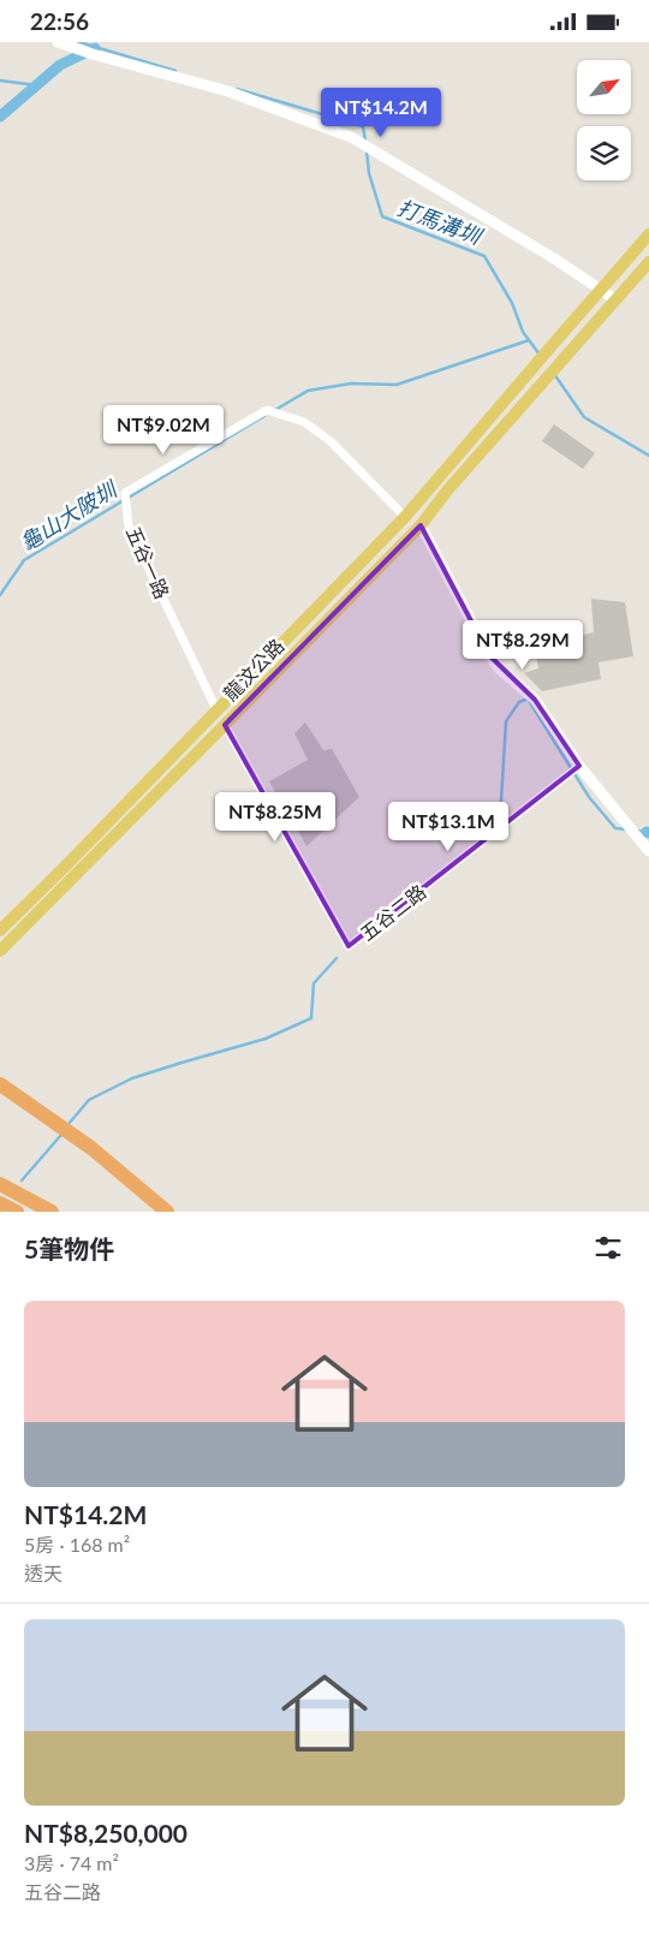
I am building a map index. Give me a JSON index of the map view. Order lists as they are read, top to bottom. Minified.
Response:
{"streets":{"main road":["龍汶公路"],"street":["五谷一路","五谷二路"]},"crossings":[["五谷一路","龍汶公路"],["龍汶公路","五谷二路"]],"water":["打馬溝圳","龜山大陂圳"],"north":"top right","page":{"status":"22:56","price":["NT$14.2M","NT$9.02M","NT$8.29M","NT$8.25M","NT$13.1M"],"heading":"5筆物件","list":[{"name":"NT$14.2M","note":"5房 · 168 m² · 透天"},{"name":"NT$8,250,000","note":"3房 · 74 m² · 五谷二路"}]}}
